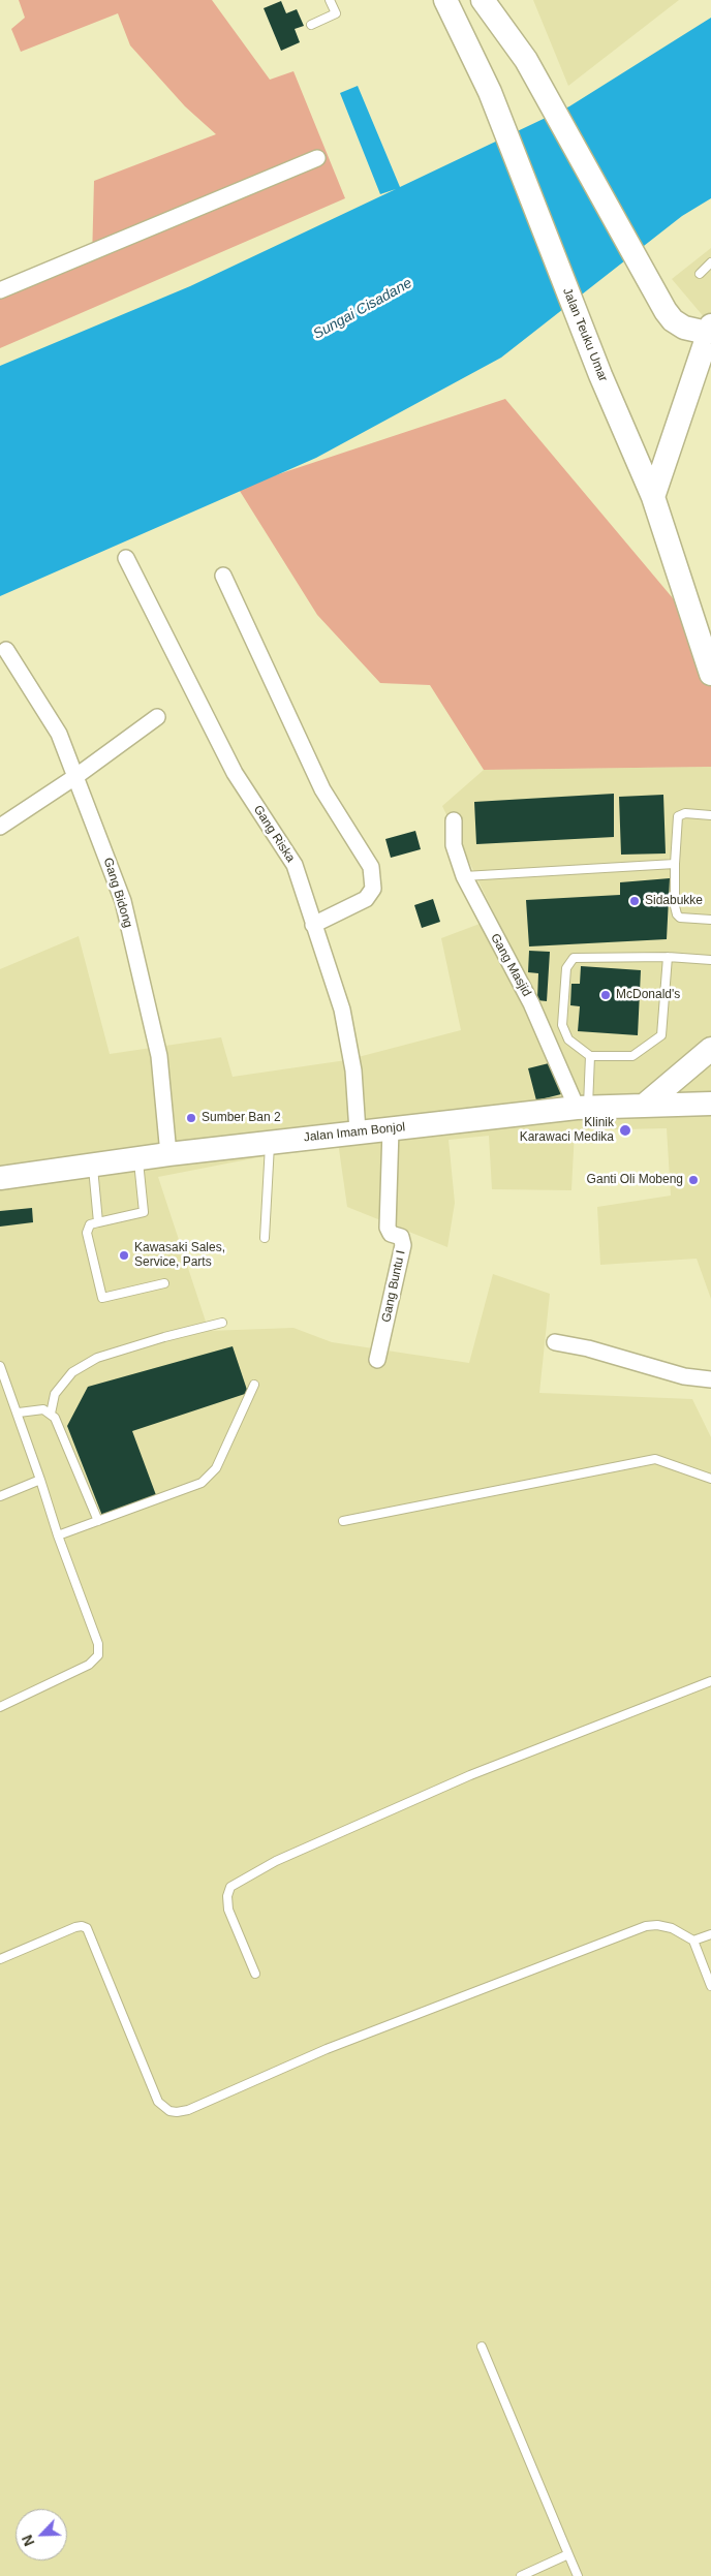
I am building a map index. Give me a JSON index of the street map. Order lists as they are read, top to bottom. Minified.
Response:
{"streets":{"main road":["Jalan Teuku Umar","Jalan Imam Bonjol"],"street":["Gang Riska","Gang Bidong","Gang Masjid","Gang Buntu I"]},"crossings":[["Gang Riska","Jalan Imam Bonjol"],["Gang Bidong","Jalan Imam Bonjol"],["Gang Masjid","Jalan Imam Bonjol"],["Jalan Imam Bonjol","Gang Buntu I"]],"water":["Sungai Cisadane"],"places":["Sidabukke","McDonald's","Sumber Ban 2","Klinik Karawaci Medika","Ganti Oli Mobeng","Kawasaki Sales, Service, Parts"],"north":"bottom left"}
